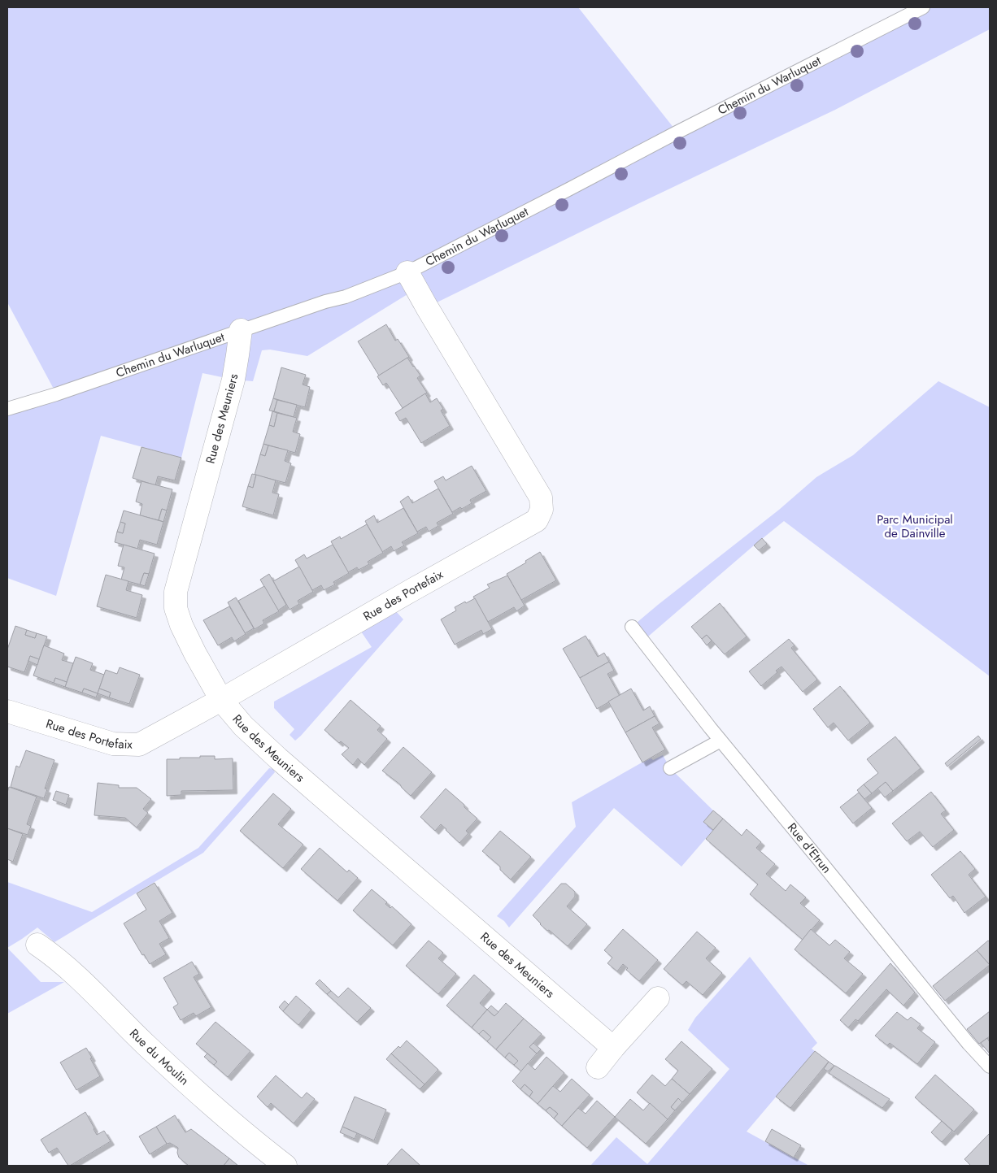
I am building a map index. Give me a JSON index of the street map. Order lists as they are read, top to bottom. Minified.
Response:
{"streets":{"street":["Rue des Meuniers","Rue des Portefaix","Rue du Moulin"],"lane":["Chemin du Warluquet","Rue d'Etrun"]},"crossings":[["Chemin du Warluquet","Rue des Meuniers"],["Chemin du Warluquet","Rue des Portefaix"],["Rue des Meuniers","Rue des Portefaix"]],"parks":["Parc Municipal de Dainville"]}
